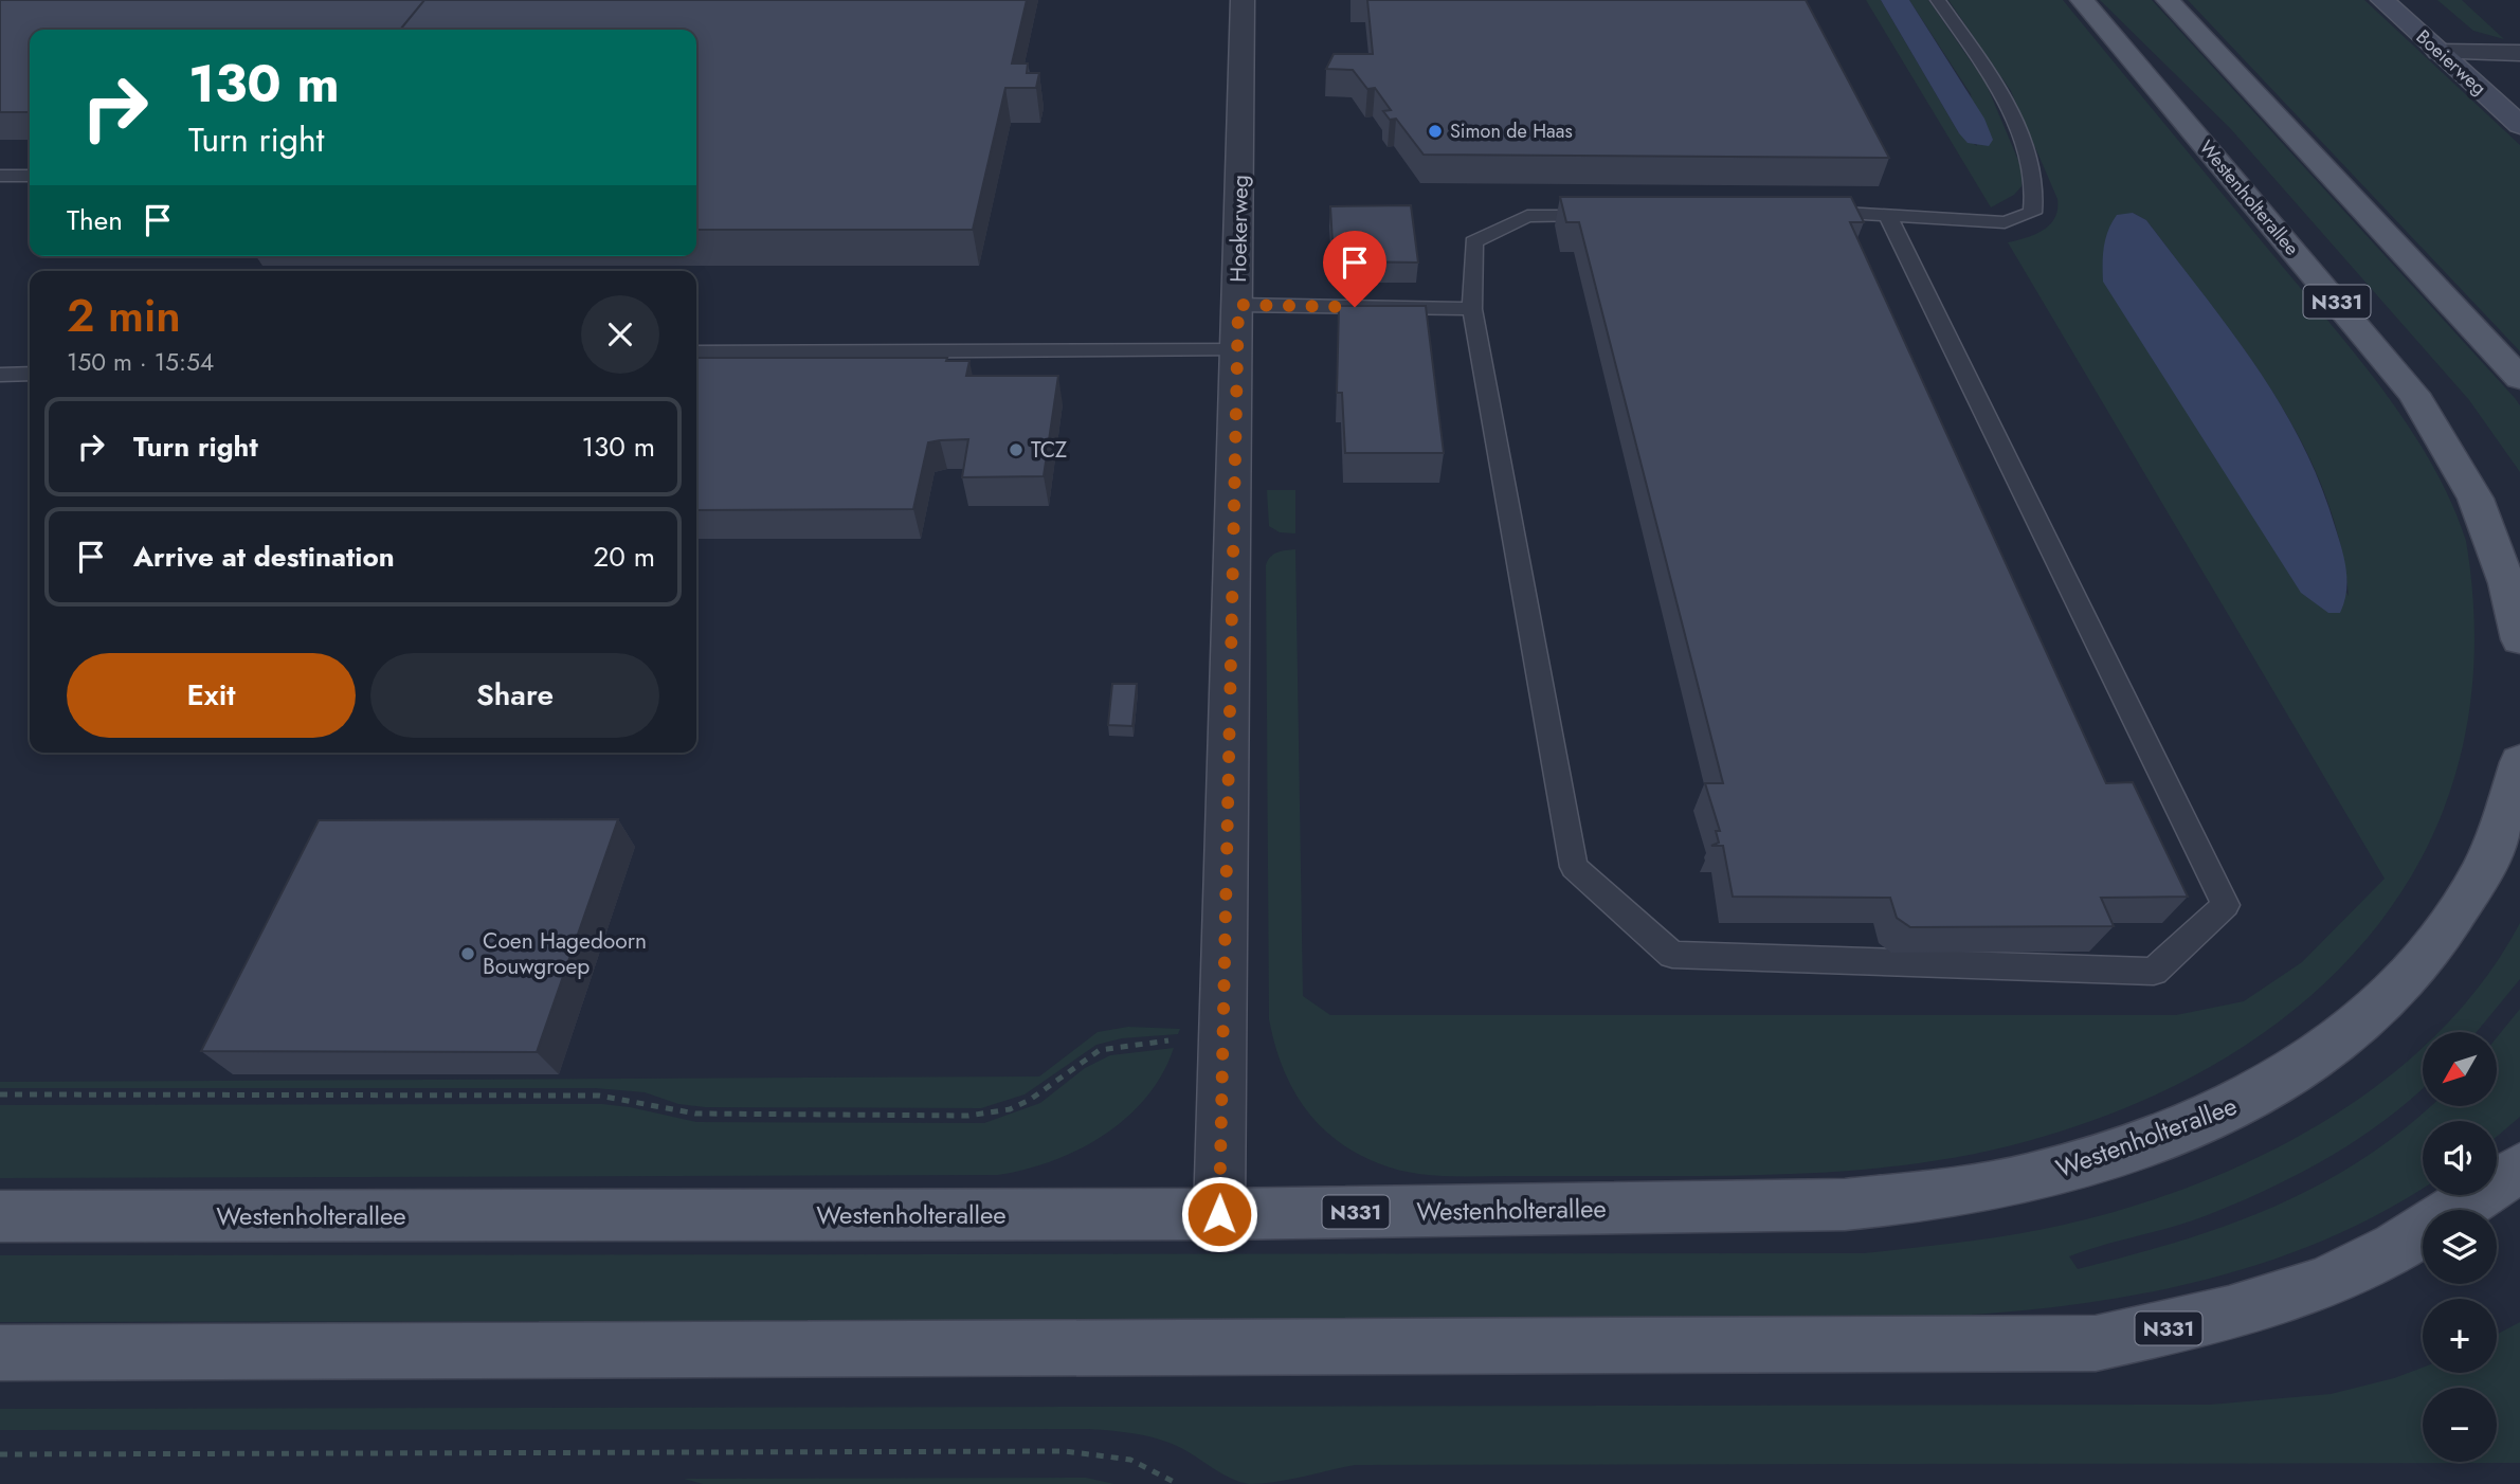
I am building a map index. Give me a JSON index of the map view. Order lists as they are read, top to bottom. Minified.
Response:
{"streets":{"main road":["Westenholterallee","N331"],"street":["Boeierweg","Hoekerweg"]},"crossings":[["Westenholterallee","Hoekerweg"]],"places":["Simon de Haas","TCZ","Coen Hagedoorn Bouwgroep"],"north":"bottom left","page":{"turn":["130 m","Turn right"],"then":"Then","heading":["2 min","150 m · 15:54"],"list":[{"name":"Turn right","value":"130 m"},{"name":"Arrive at destination","value":"20 m"}],"buttons":["Exit","Share"],"map_buttons":["+","−"]}}
